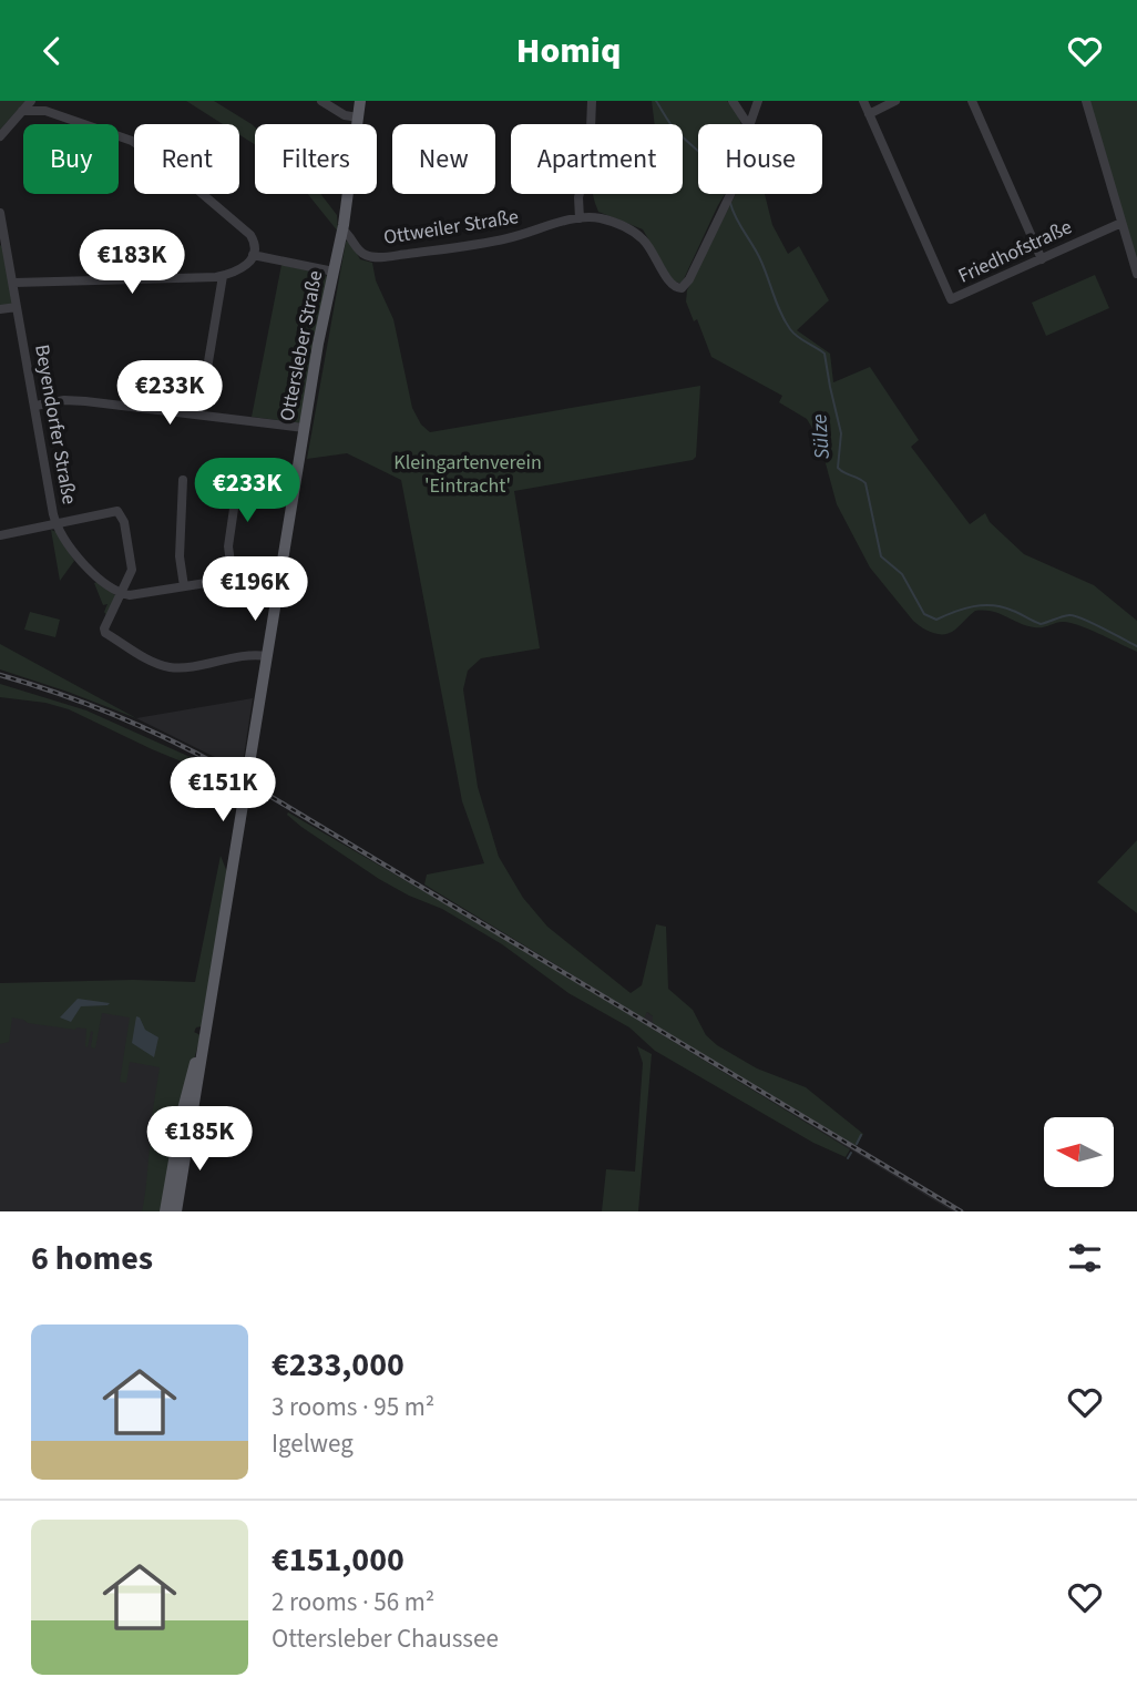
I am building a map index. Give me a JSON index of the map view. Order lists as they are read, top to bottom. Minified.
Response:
{"streets":{"main road":["Ottersleber Straße"],"street":["Ottweiler Straße","Friedhofstraße","Beyendorfer Straße"]},"crossings":[["Ottweiler Straße","Ottersleber Straße"]],"water":["Sülze"],"parks":["Kleingartenverein 'Eintracht'"],"north":"left","page":{"header":"Homiq","chip":["Buy","Rent","Filters","New","Apartment","House"],"price":["€183K","€233K","€233K","€196K","€151K","€185K"],"heading":"6 homes","list":[{"name":"€233,000","note":"3 rooms · 95 m² · Igelweg"},{"name":"€151,000","note":"2 rooms · 56 m² · Ottersleber Chaussee"}]}}
